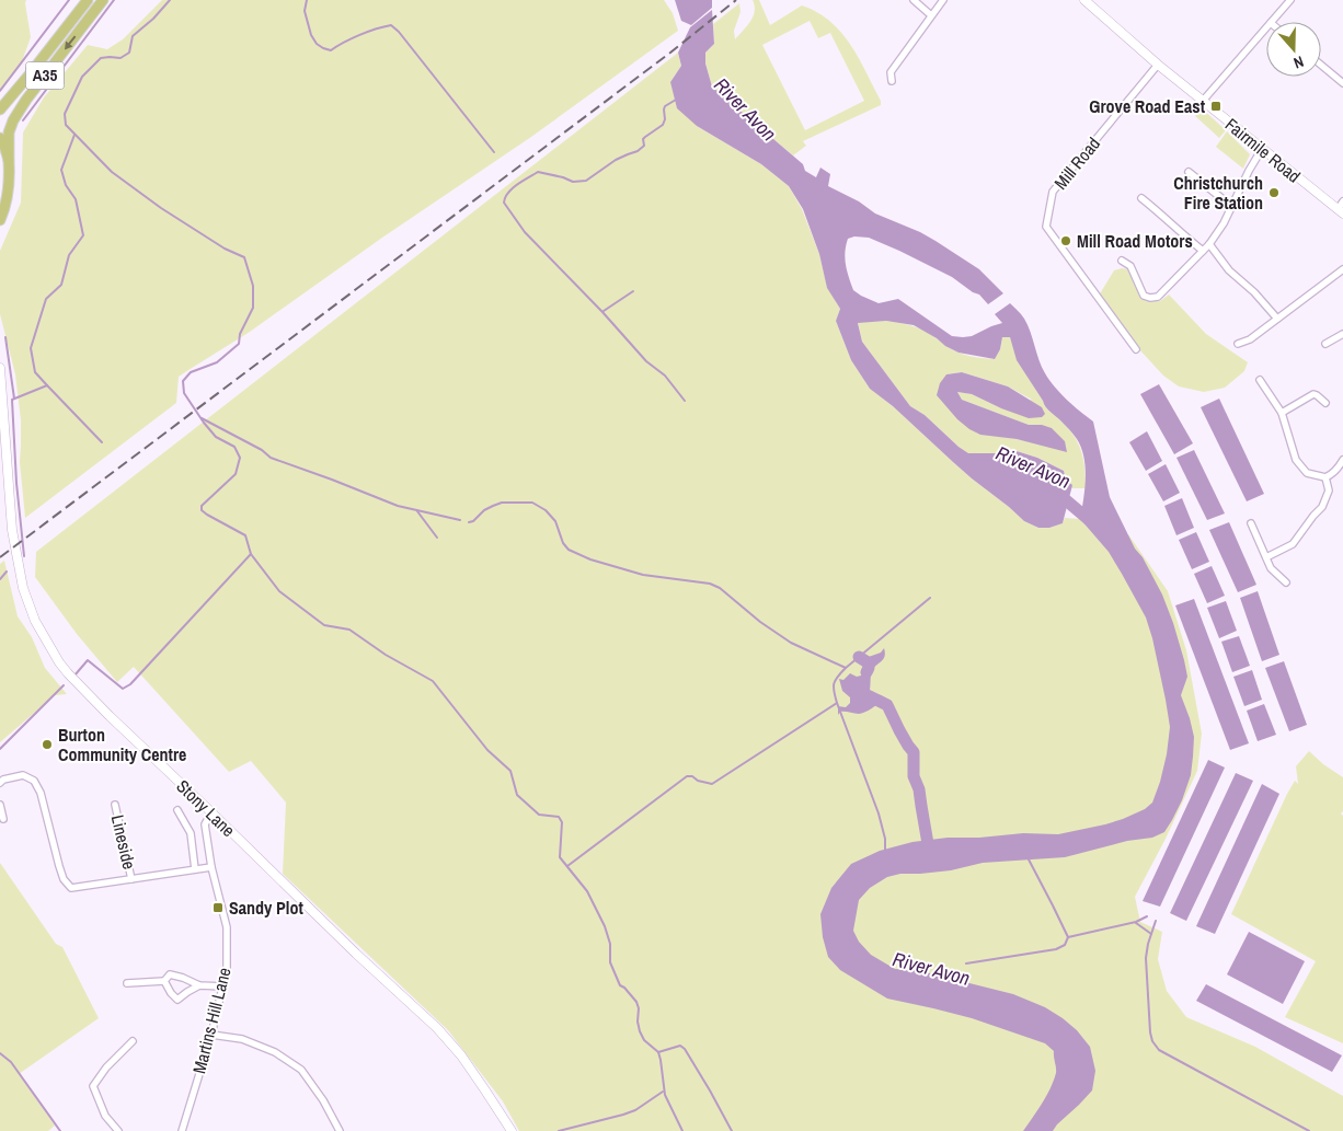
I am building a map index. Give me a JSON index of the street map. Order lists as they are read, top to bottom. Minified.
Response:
{"streets":{"main road":["A35","Fairmile Road","Stony Lane"],"street":["Mill Road","Lineside","Martins Hill Lane"]},"crossings":[["Fairmile Road","Mill Road"],["Stony Lane","Martins Hill Lane"]],"water":["River Avon"],"places":{"transit":["Grove Road East","Sandy Plot"],"other":["Christchurch Fire Station","Mill Road Motors","Burton Community Centre"]},"north":"bottom"}
